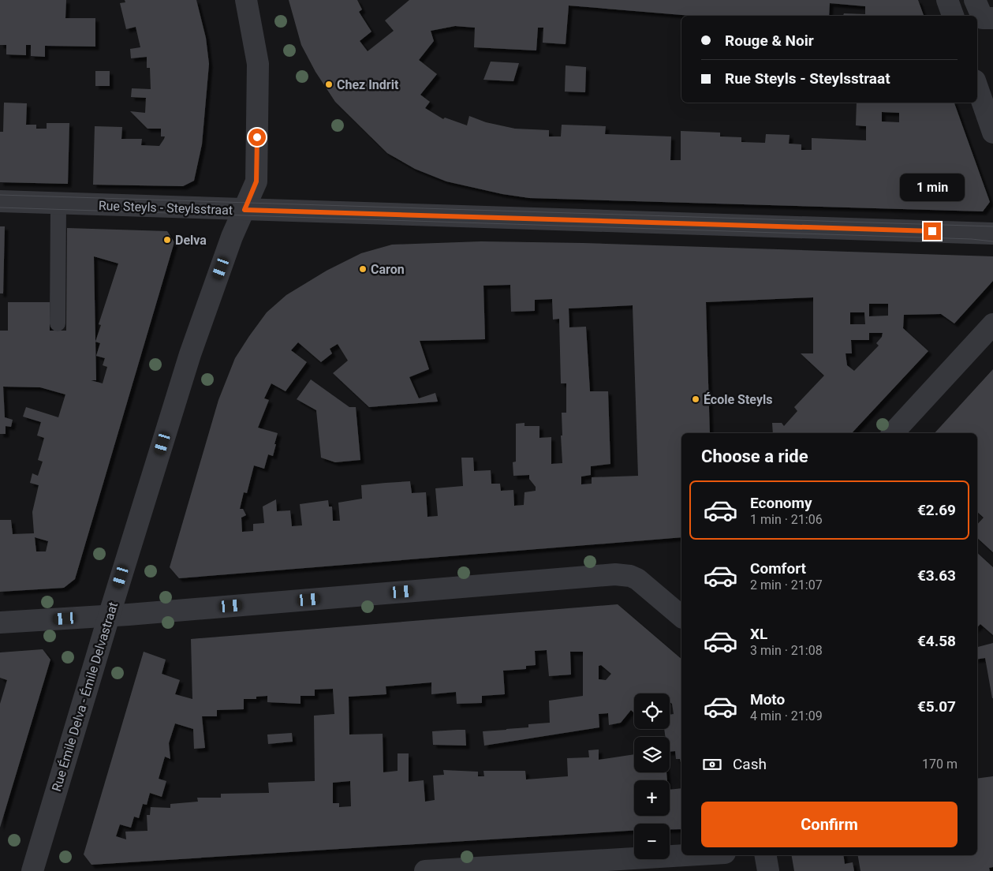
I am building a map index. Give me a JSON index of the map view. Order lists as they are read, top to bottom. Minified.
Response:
{"streets":{"street":["Rue Steyls - Steylsstraat","Rue Émile Delva - Émile Delvastraat"]},"crossings":[["Rue Steyls - Steylsstraat","Rue Émile Delva - Émile Delvastraat"]],"places":["Chez Indrit","Delva","Caron","École Steyls"],"page":{"banner":["Rouge & Noir","Rue Steyls - Steylsstraat"],"bubble":"1 min","heading":"Choose a ride","list":[{"name":"Economy","note":"1 min · 21:06","value":"€2.69"},{"name":"Comfort","note":"2 min · 21:07","value":"€3.63"},{"name":"XL","note":"3 min · 21:08","value":"€4.58"},{"name":"Moto","note":"4 min · 21:09","value":"€5.07"}],"map_buttons":["+","−"],"pay":["Cash","170 m"],"buttons":"Confirm"}}
